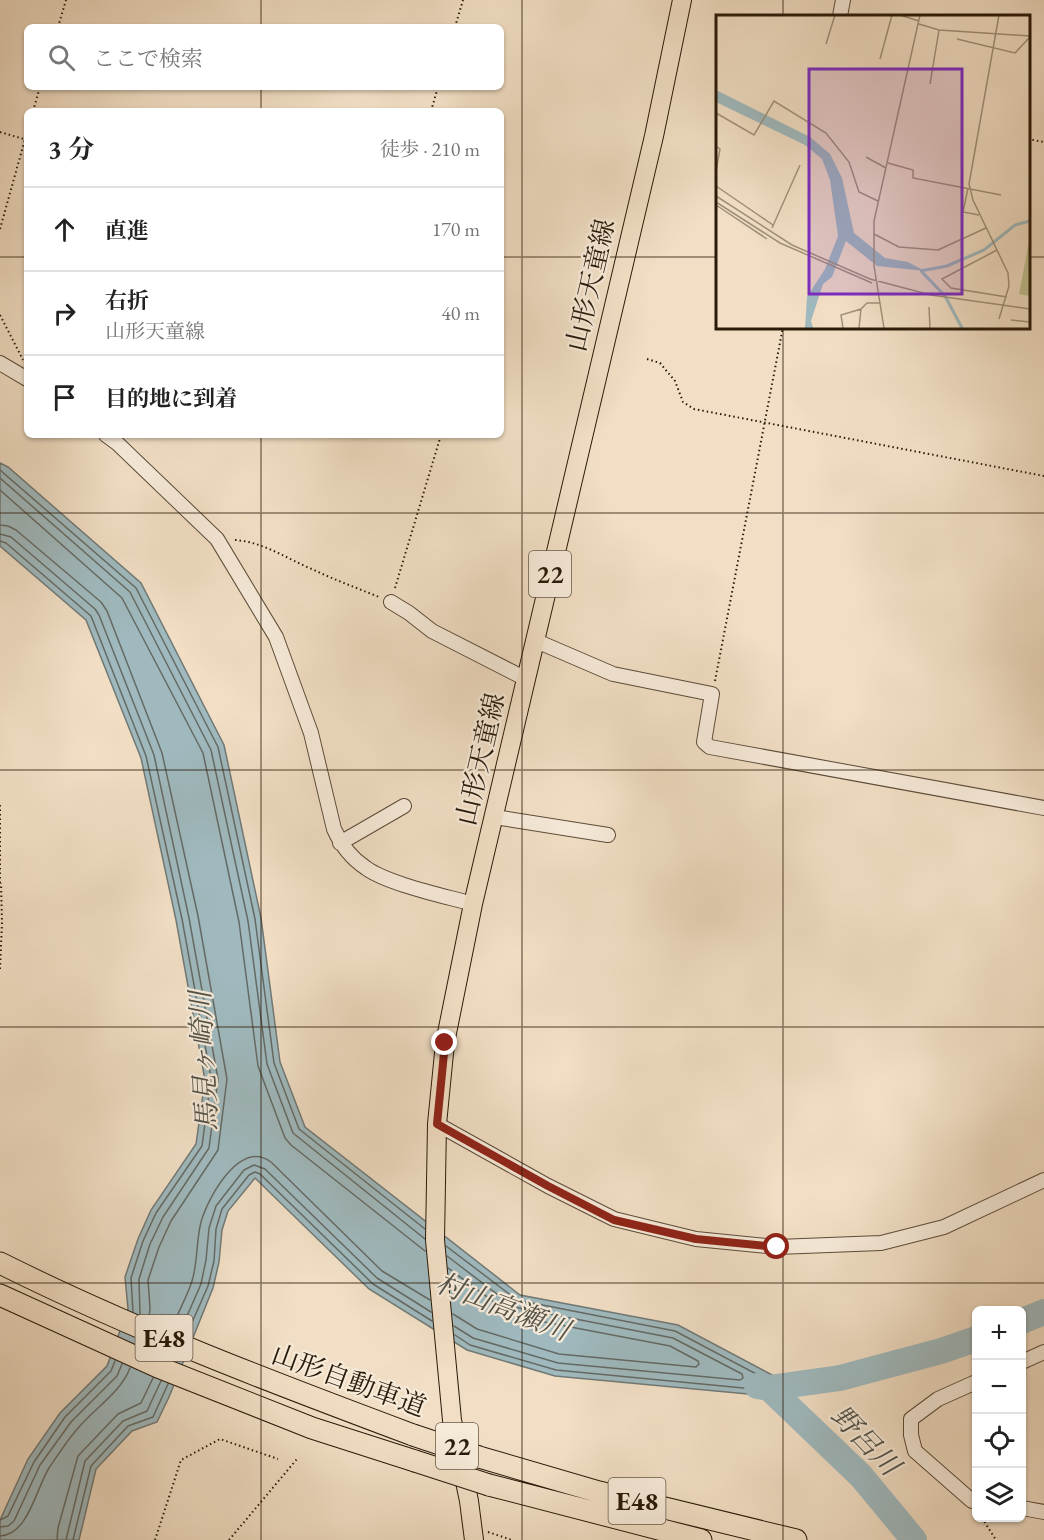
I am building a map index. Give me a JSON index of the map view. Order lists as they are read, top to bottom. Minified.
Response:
{"streets":{"highway":["E48","山形自動車道"],"main road":["山形天童線","22"]},"water":["馬見ヶ崎川","村山高瀬川","野呂川"],"page":{"search":"ここで検索","heading":["3 分","徒歩 · 210 m"],"list":[["直進","170 m"],["右折","山形天童線","40 m"],"目的地に到着"],"map_buttons":["+","−"]}}
